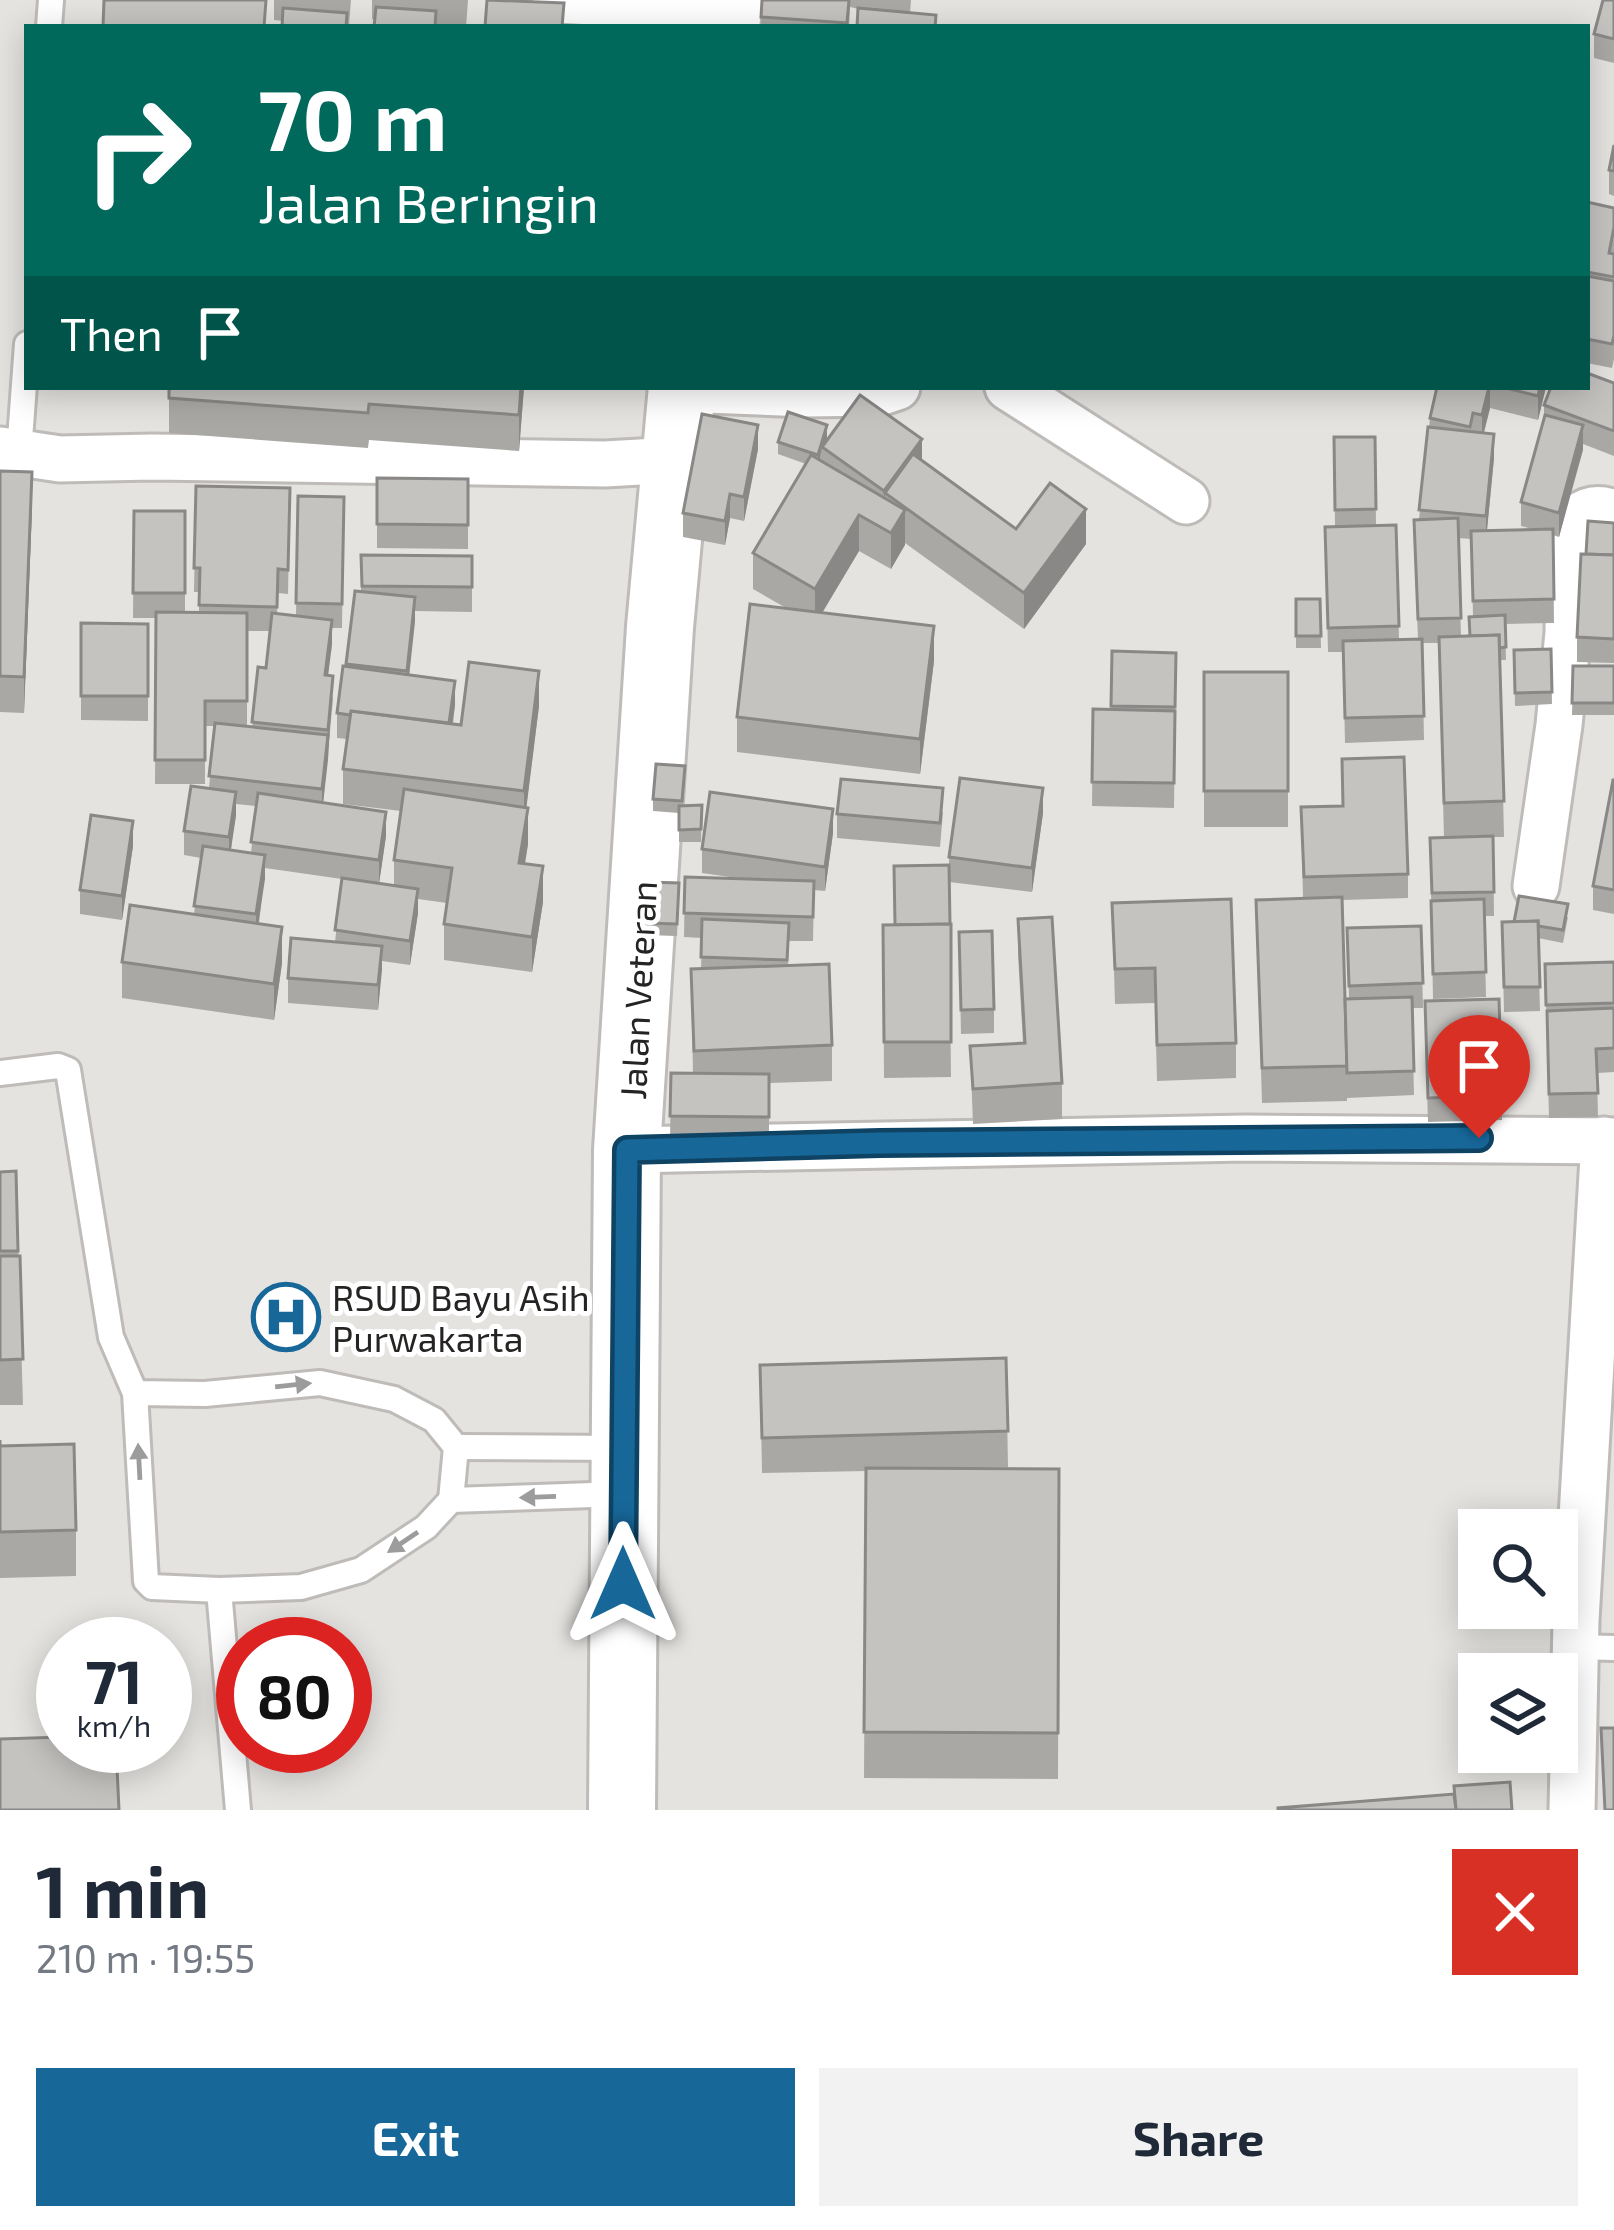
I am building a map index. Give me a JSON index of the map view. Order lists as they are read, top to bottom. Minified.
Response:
{"streets":{"highway":["Jalan Veteran"]},"places":{"hospital":["RSUD Bayu Asih Purwakarta"]},"page":{"turn":["70 m","Jalan Beringin"],"then":"Then","speed":"71 km/h","limit":"80","heading":["1 min","210 m · 19:55"],"buttons":["Exit","Share"]}}
